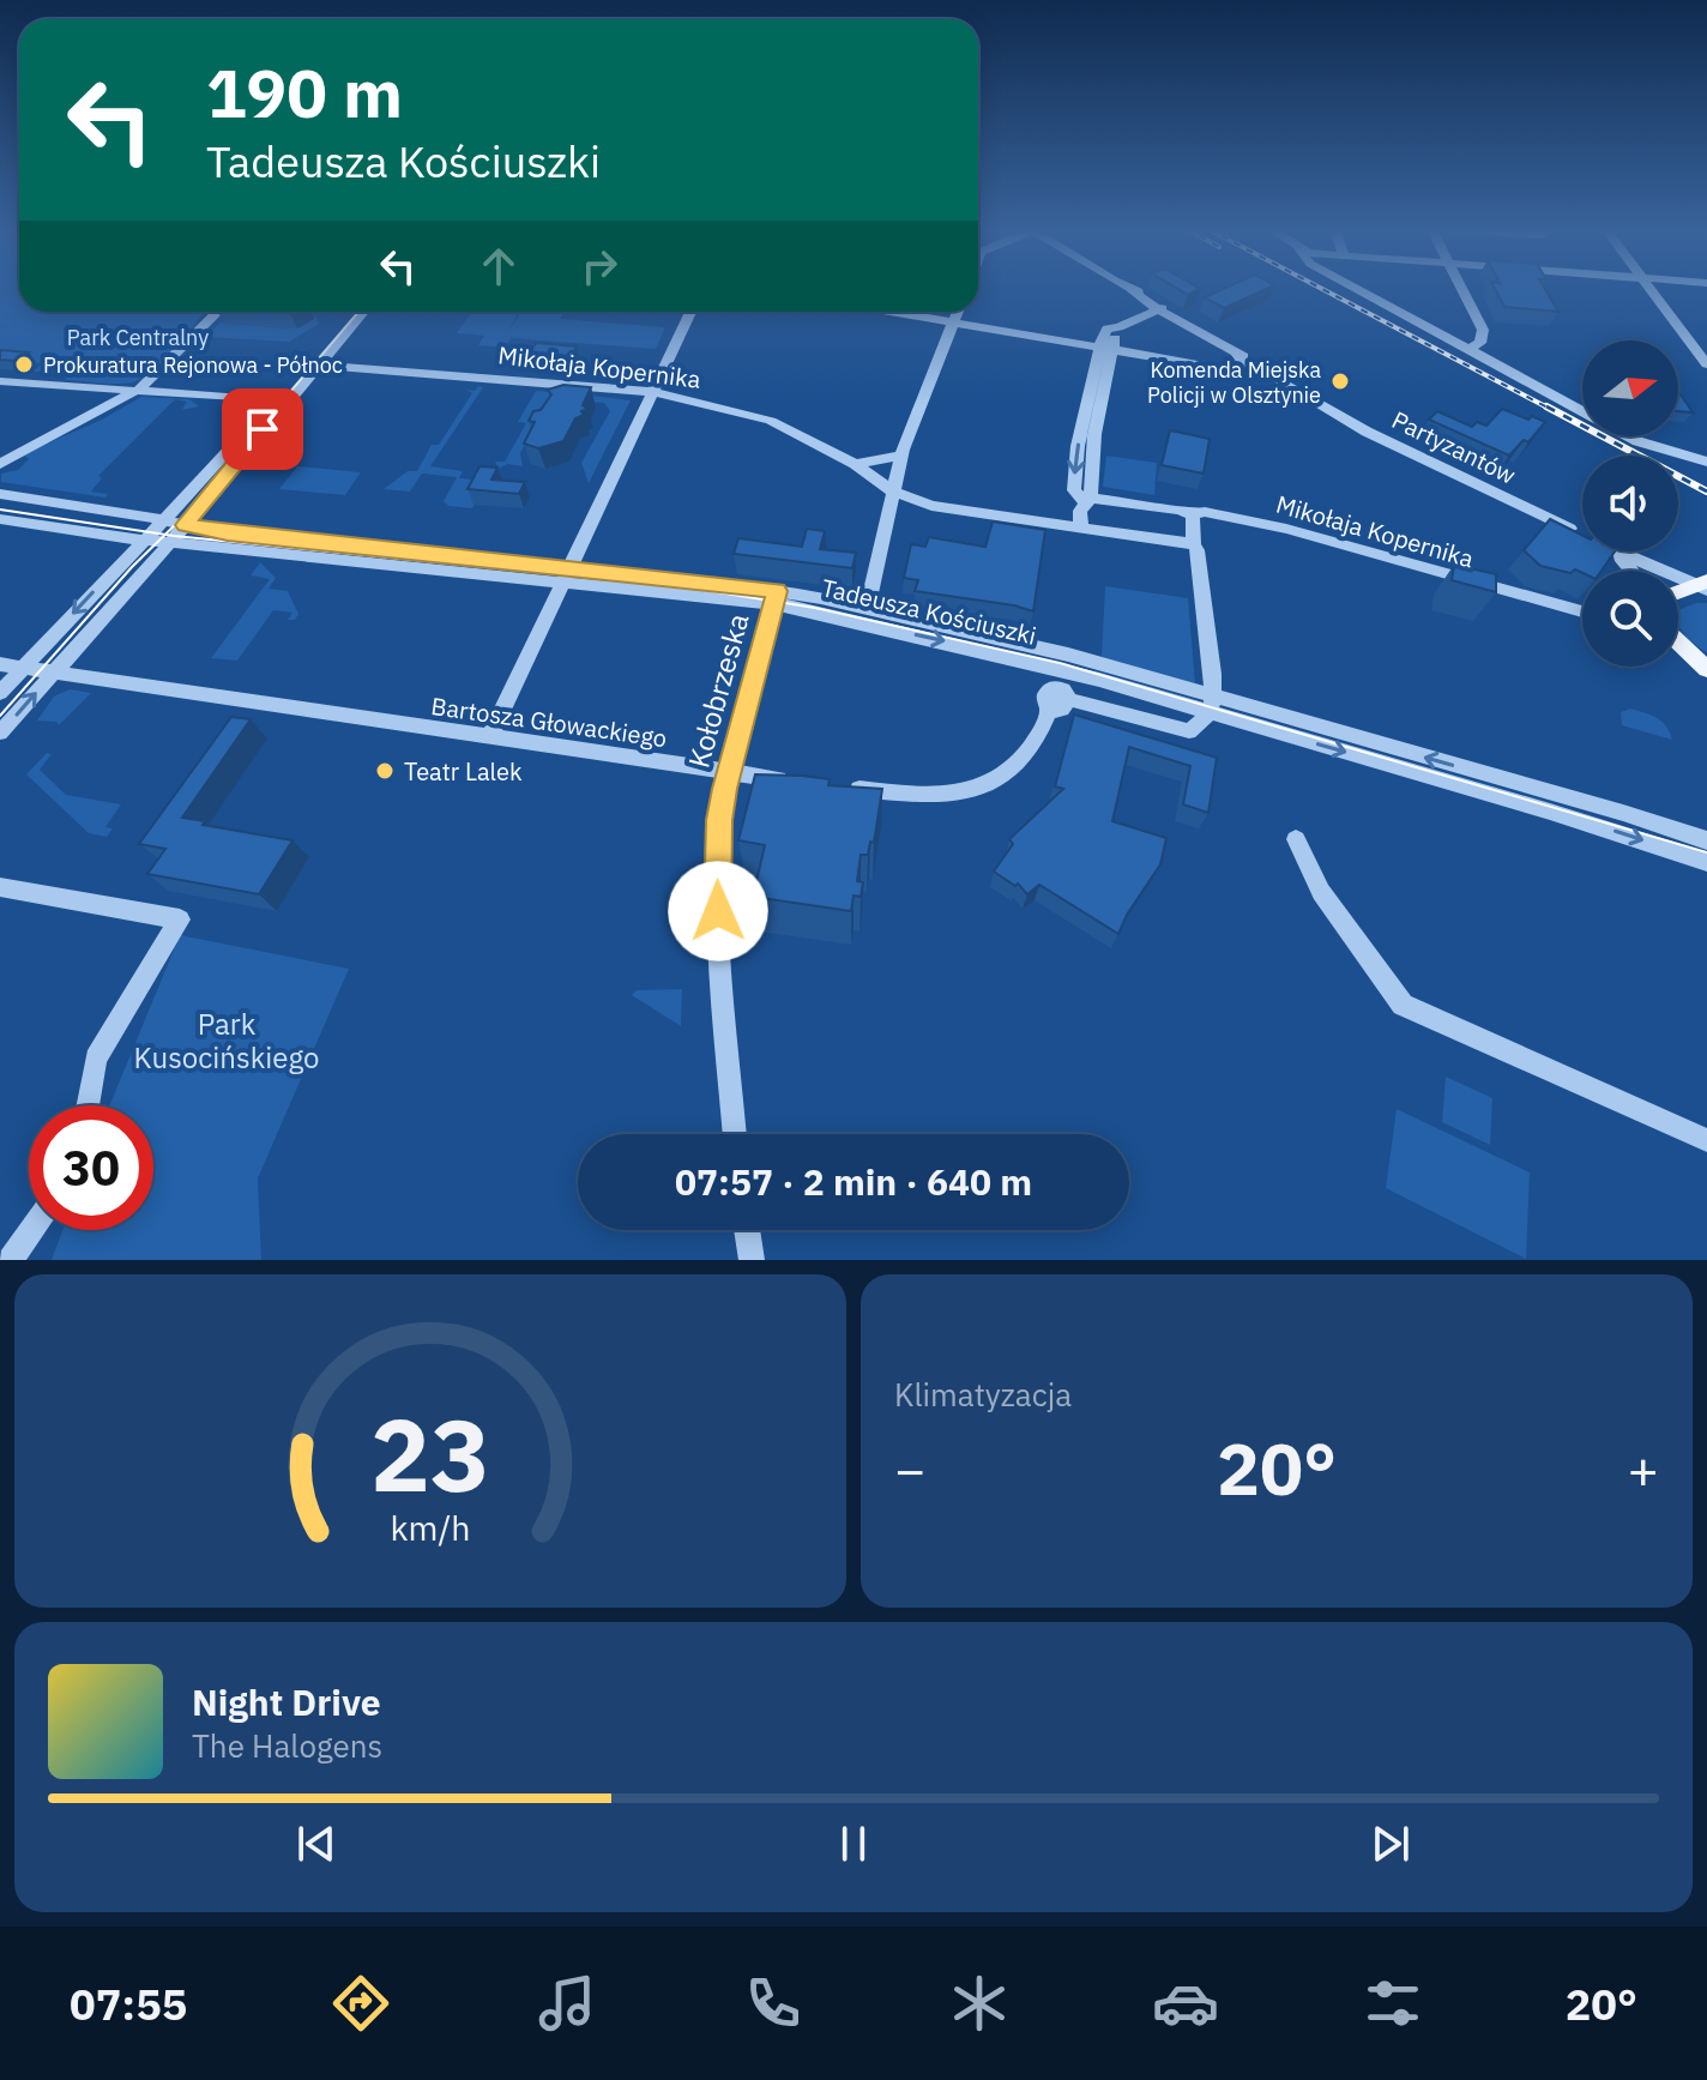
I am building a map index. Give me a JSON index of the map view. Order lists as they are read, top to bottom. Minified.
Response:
{"streets":{"street":["Mikołaja Kopernika","Partyzantów","Tadeusza Kościuszki","Kołobrzeska","Bartosza Głowackiego"]},"crossings":[["Tadeusza Kościuszki","Kołobrzeska"],["Kołobrzeska","Bartosza Głowackiego"]],"parks":["Park Centralny","Park Kusocińskiego"],"places":["Prokuratura Rejonowa - Północ","Komenda Miejska Policji w Olsztynie","Teatr Lalek"],"north":"right","page":{"turn":["190 m","Tadeusza Kościuszki"],"limit":"30","trip":"07:57 · 2 min · 640 m","tile":"Klimatyzacja","heat":["−","20°","+"],"song":["Night Drive","The Halogens"],"tabs":["07:55","20°"],"gauge":["23","km/h"]}}
